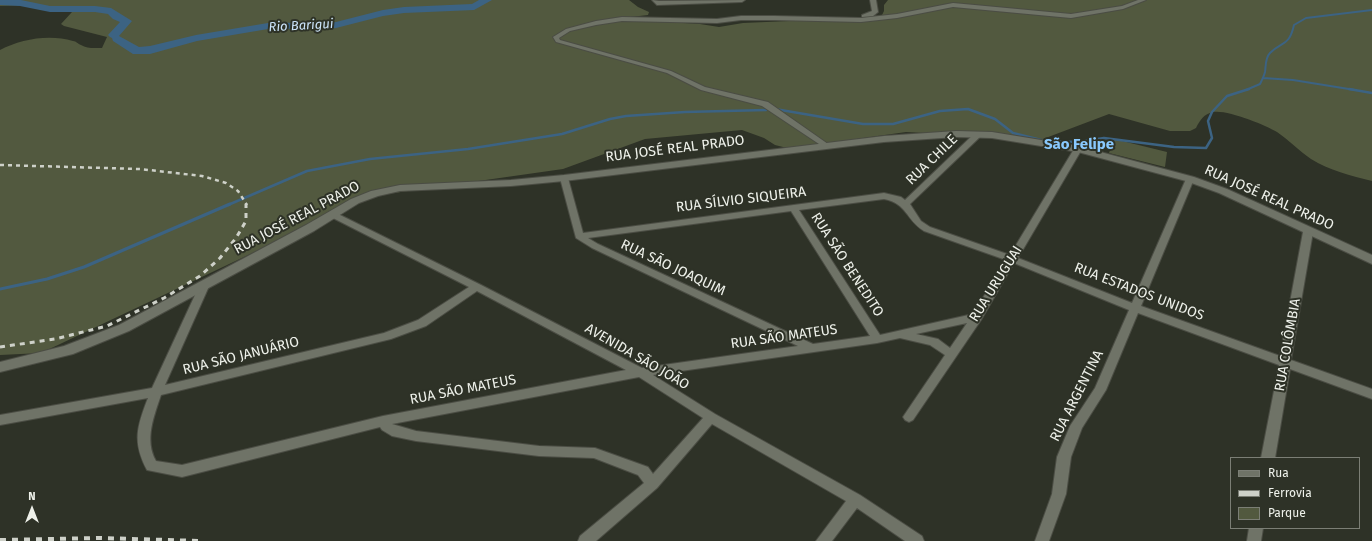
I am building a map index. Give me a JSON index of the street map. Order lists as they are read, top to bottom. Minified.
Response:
{"streets":{"street":["RUA JOSÉ REAL PRADO","RUA CHILE","RUA SÍLVIO SIQUEIRA","RUA SÃO BENEDITO","RUA SÃO JOAQUIM","RUA URUGUAI","RUA ESTADOS UNIDOS","RUA SÃO MATEUS","RUA COLÔMBIA","RUA SÃO JANUÁRIO","AVENIDA SÃO JOÃO","RUA ARGENTINA"]},"crossings":[["RUA JOSÉ REAL PRADO","RUA CHILE"],["RUA JOSÉ REAL PRADO","RUA URUGUAI"],["RUA JOSÉ REAL PRADO","RUA SÃO MATEUS"],["RUA JOSÉ REAL PRADO","RUA COLÔMBIA"],["RUA JOSÉ REAL PRADO","AVENIDA SÃO JOÃO"],["RUA JOSÉ REAL PRADO","RUA ARGENTINA"],["RUA CHILE","RUA SÍLVIO SIQUEIRA"],["RUA CHILE","RUA ESTADOS UNIDOS"],["RUA SÍLVIO SIQUEIRA","RUA SÃO BENEDITO"],["RUA SÍLVIO SIQUEIRA","RUA SÃO JOAQUIM"],["RUA SÍLVIO SIQUEIRA","RUA ESTADOS UNIDOS"],["RUA SÃO BENEDITO","RUA SÃO MATEUS"],["RUA SÃO JOAQUIM","RUA SÃO MATEUS"],["RUA URUGUAI","RUA ESTADOS UNIDOS"],["RUA URUGUAI","RUA SÃO MATEUS"],["RUA ESTADOS UNIDOS","RUA COLÔMBIA"],["RUA ESTADOS UNIDOS","RUA ARGENTINA"],["RUA SÃO MATEUS","RUA SÃO JANUÁRIO"],["RUA SÃO MATEUS","AVENIDA SÃO JOÃO"],["RUA SÃO JANUÁRIO","AVENIDA SÃO JOÃO"]],"districts":["São Felipe"],"water":["Rio Barigui"],"legend":["Rua","Ferrovia","Parque"],"north":"top"}
